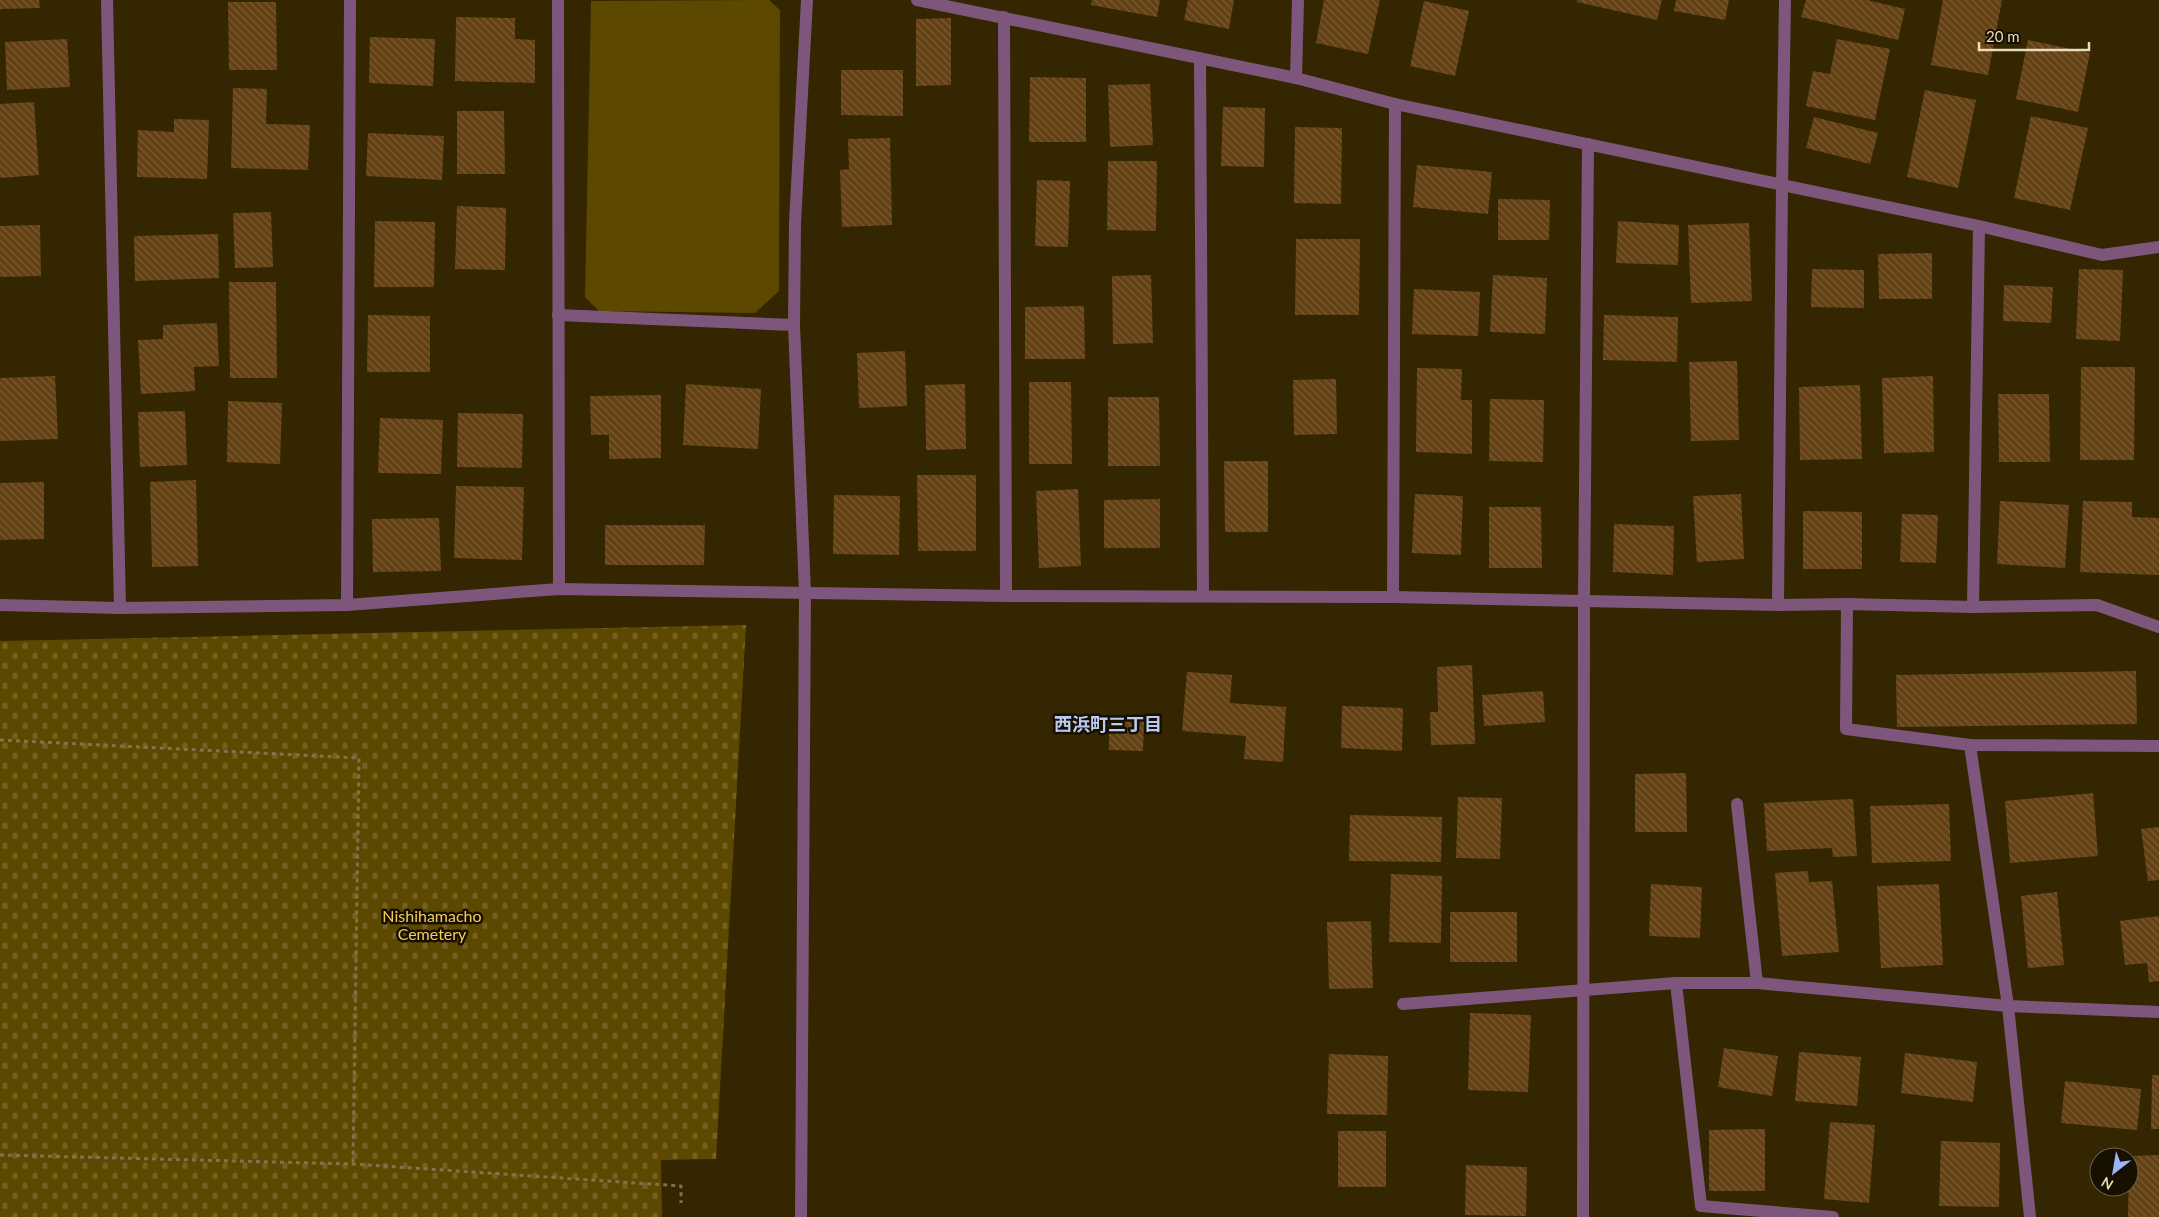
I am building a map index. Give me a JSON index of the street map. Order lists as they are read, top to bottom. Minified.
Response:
{"districts":["西浜町三丁目"],"parks":["Nishihamacho Cemetery"],"scale_bar":"20 m","north":"bottom left"}
